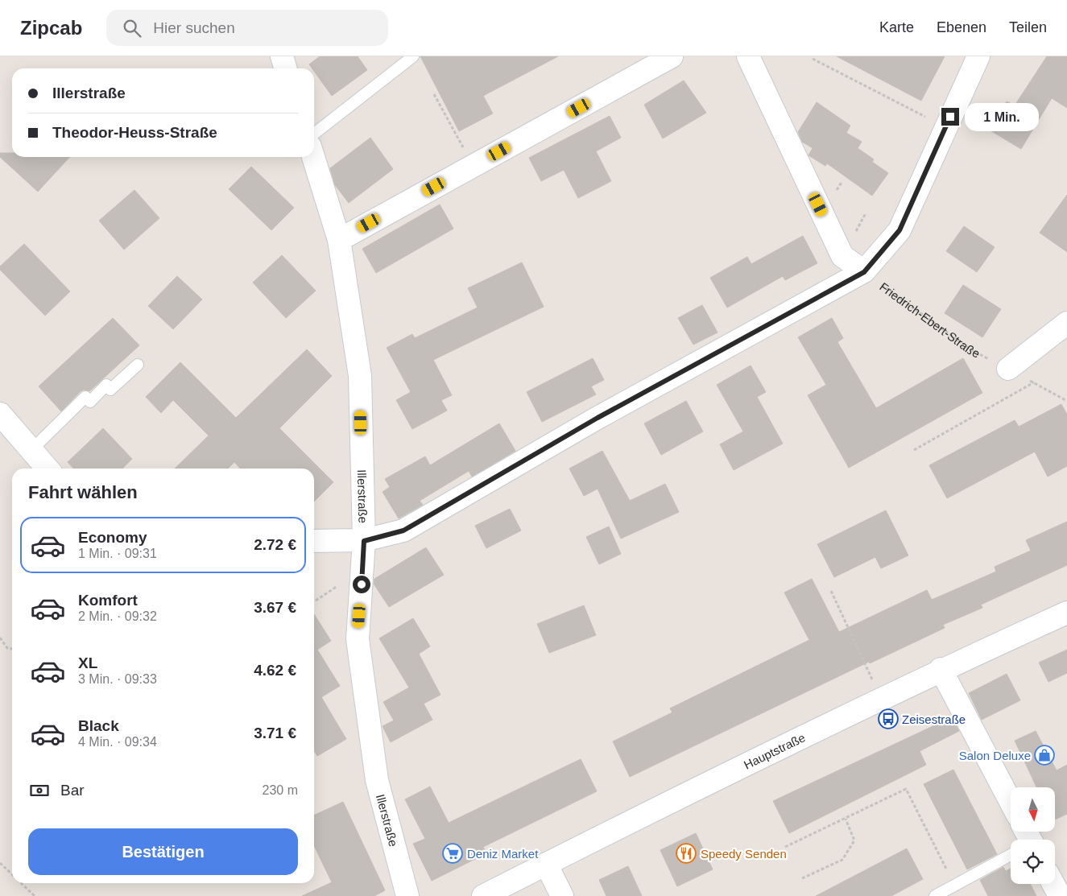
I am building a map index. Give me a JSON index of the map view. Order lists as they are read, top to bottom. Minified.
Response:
{"streets":{"street":["Illerstraße","Hauptstraße"],"path":["Friedrich-Ebert-Straße"]},"places":{"bus stop":["Zeisestraße"],"shop":["Salon Deluxe"],"supermarket":["Deniz Market"],"restaurant":["Speedy Senden"]},"north":"bottom","page":{"header":"Zipcab","search":"Hier suchen","nav":["Karte","Ebenen","Teilen"],"banner":["Illerstraße","Theodor-Heuss-Straße"],"bubble":"1 Min.","heading":"Fahrt wählen","list":[{"name":"Economy","note":"1 Min. · 09:31","value":"2.72 €"},{"name":"Komfort","note":"2 Min. · 09:32","value":"3.67 €"},{"name":"XL","note":"3 Min. · 09:33","value":"4.62 €"},{"name":"Black","note":"4 Min. · 09:34","value":"3.71 €"}],"pay":["Bar","230 m"],"buttons":"Bestätigen"}}
